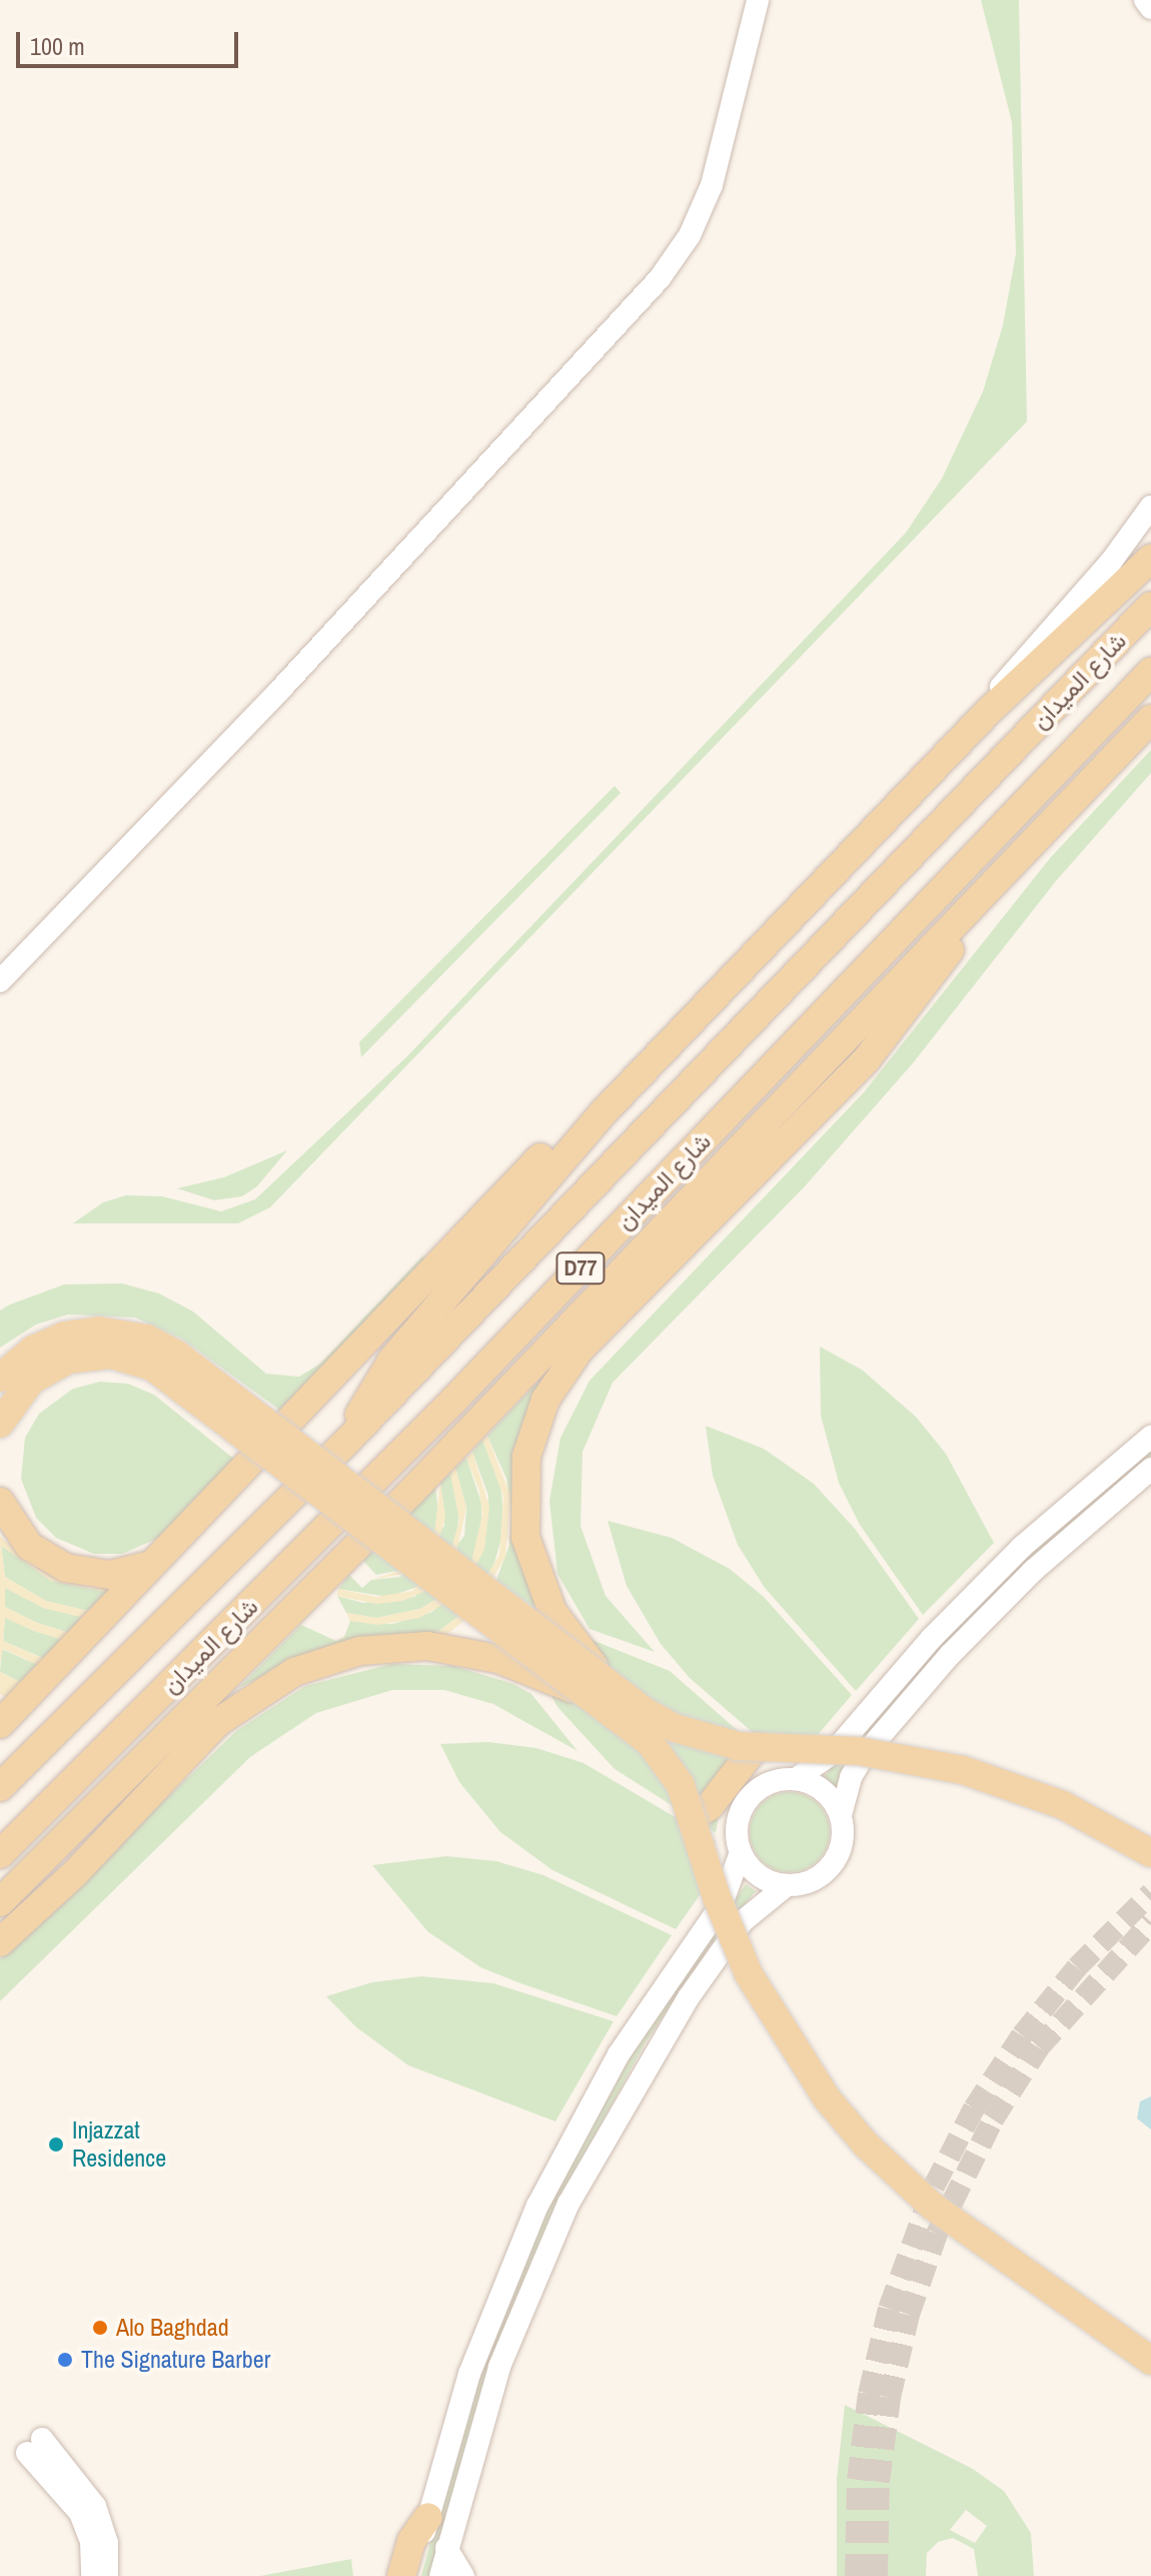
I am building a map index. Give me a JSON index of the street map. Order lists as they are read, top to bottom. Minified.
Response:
{"streets":{"main road":["شارع الميدان","D77"]},"places":["Injazzat Residence","Alo Baghdad","The Signature Barber"],"scale_bar":"100 m"}
